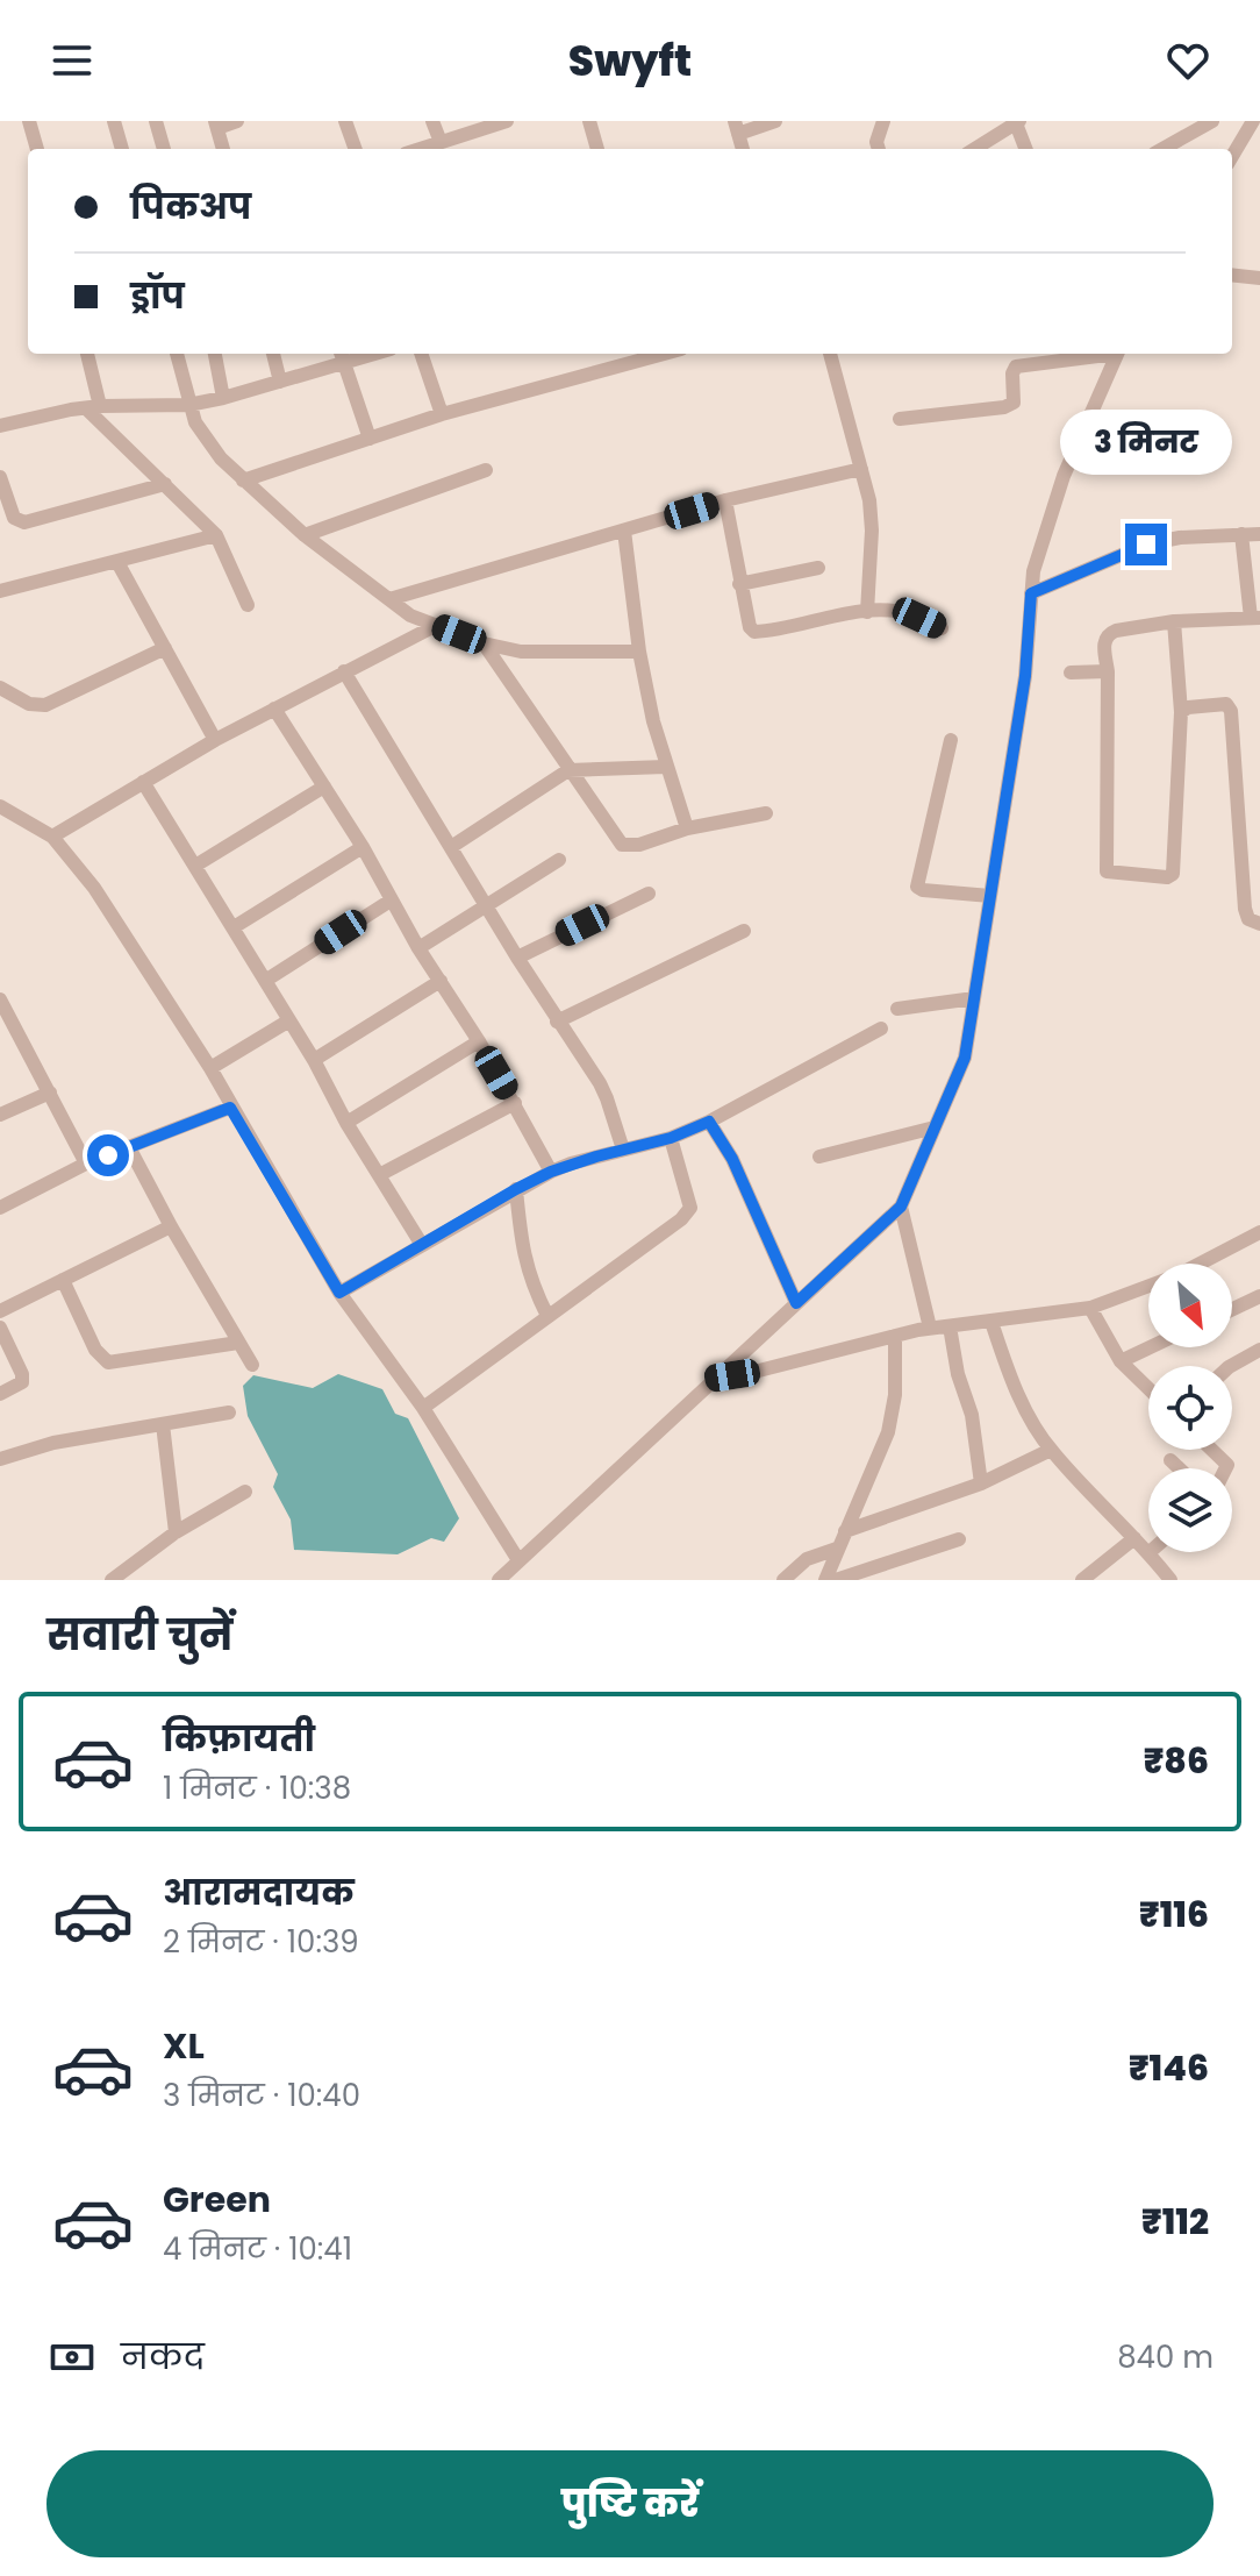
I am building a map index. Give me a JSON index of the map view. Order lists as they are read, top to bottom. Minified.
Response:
{"north":"bottom right","page":{"header":"Swyft","banner":["पिकअप","ड्रॉप"],"bubble":"3 मिनट","heading":"सवारी चुनें","list":[{"name":"किफ़ायती","note":"1 मिनट · 10:38","value":"₹86"},{"name":"आरामदायक","note":"2 मिनट · 10:39","value":"₹116"},{"name":"XL","note":"3 मिनट · 10:40","value":"₹146"},{"name":"Green","note":"4 मिनट · 10:41","value":"₹112"}],"pay":["नकद","840 m"],"buttons":"पुष्टि करें"}}
